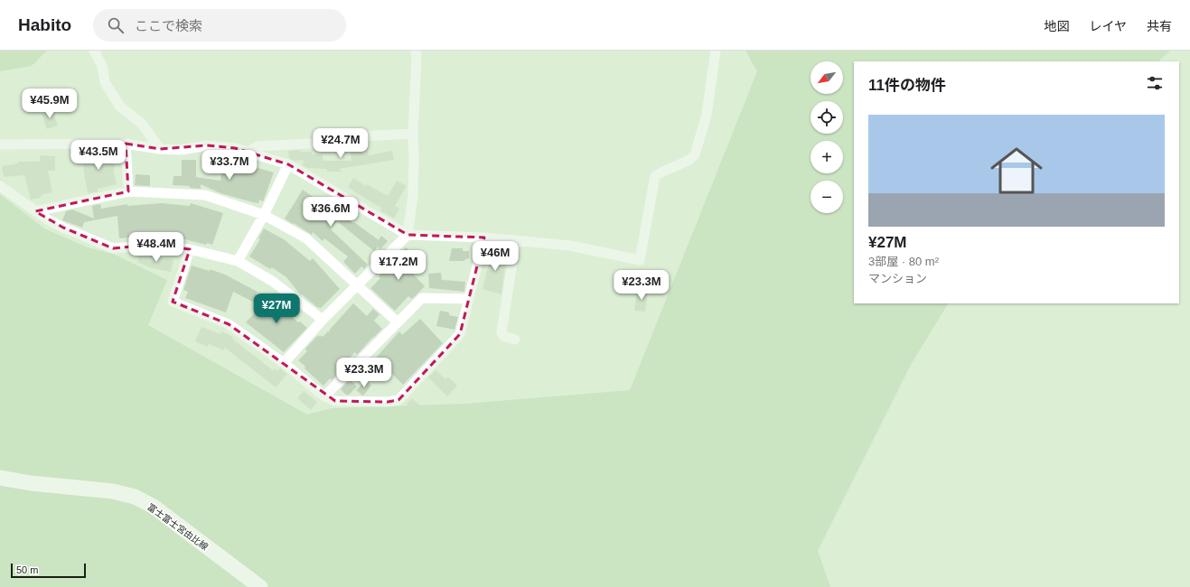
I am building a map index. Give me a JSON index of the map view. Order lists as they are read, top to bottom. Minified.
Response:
{"streets":{"main road":["富士富士宮由比線"]},"scale_bar":"50 m","north":"bottom left","page":{"header":"Habito","search":"ここで検索","nav":["地図","レイヤ","共有"],"map_buttons":["+","−"],"heading":"11件の物件","price":["¥45.9M","¥24.7M","¥43.5M","¥33.7M","¥36.6M","¥48.4M","¥46M","¥17.2M","¥23.3M","¥27M","¥23.3M"],"list":[{"name":"¥27M","note":"3部屋 · 80 m² · マンション"}],"scale":"50 m"}}
